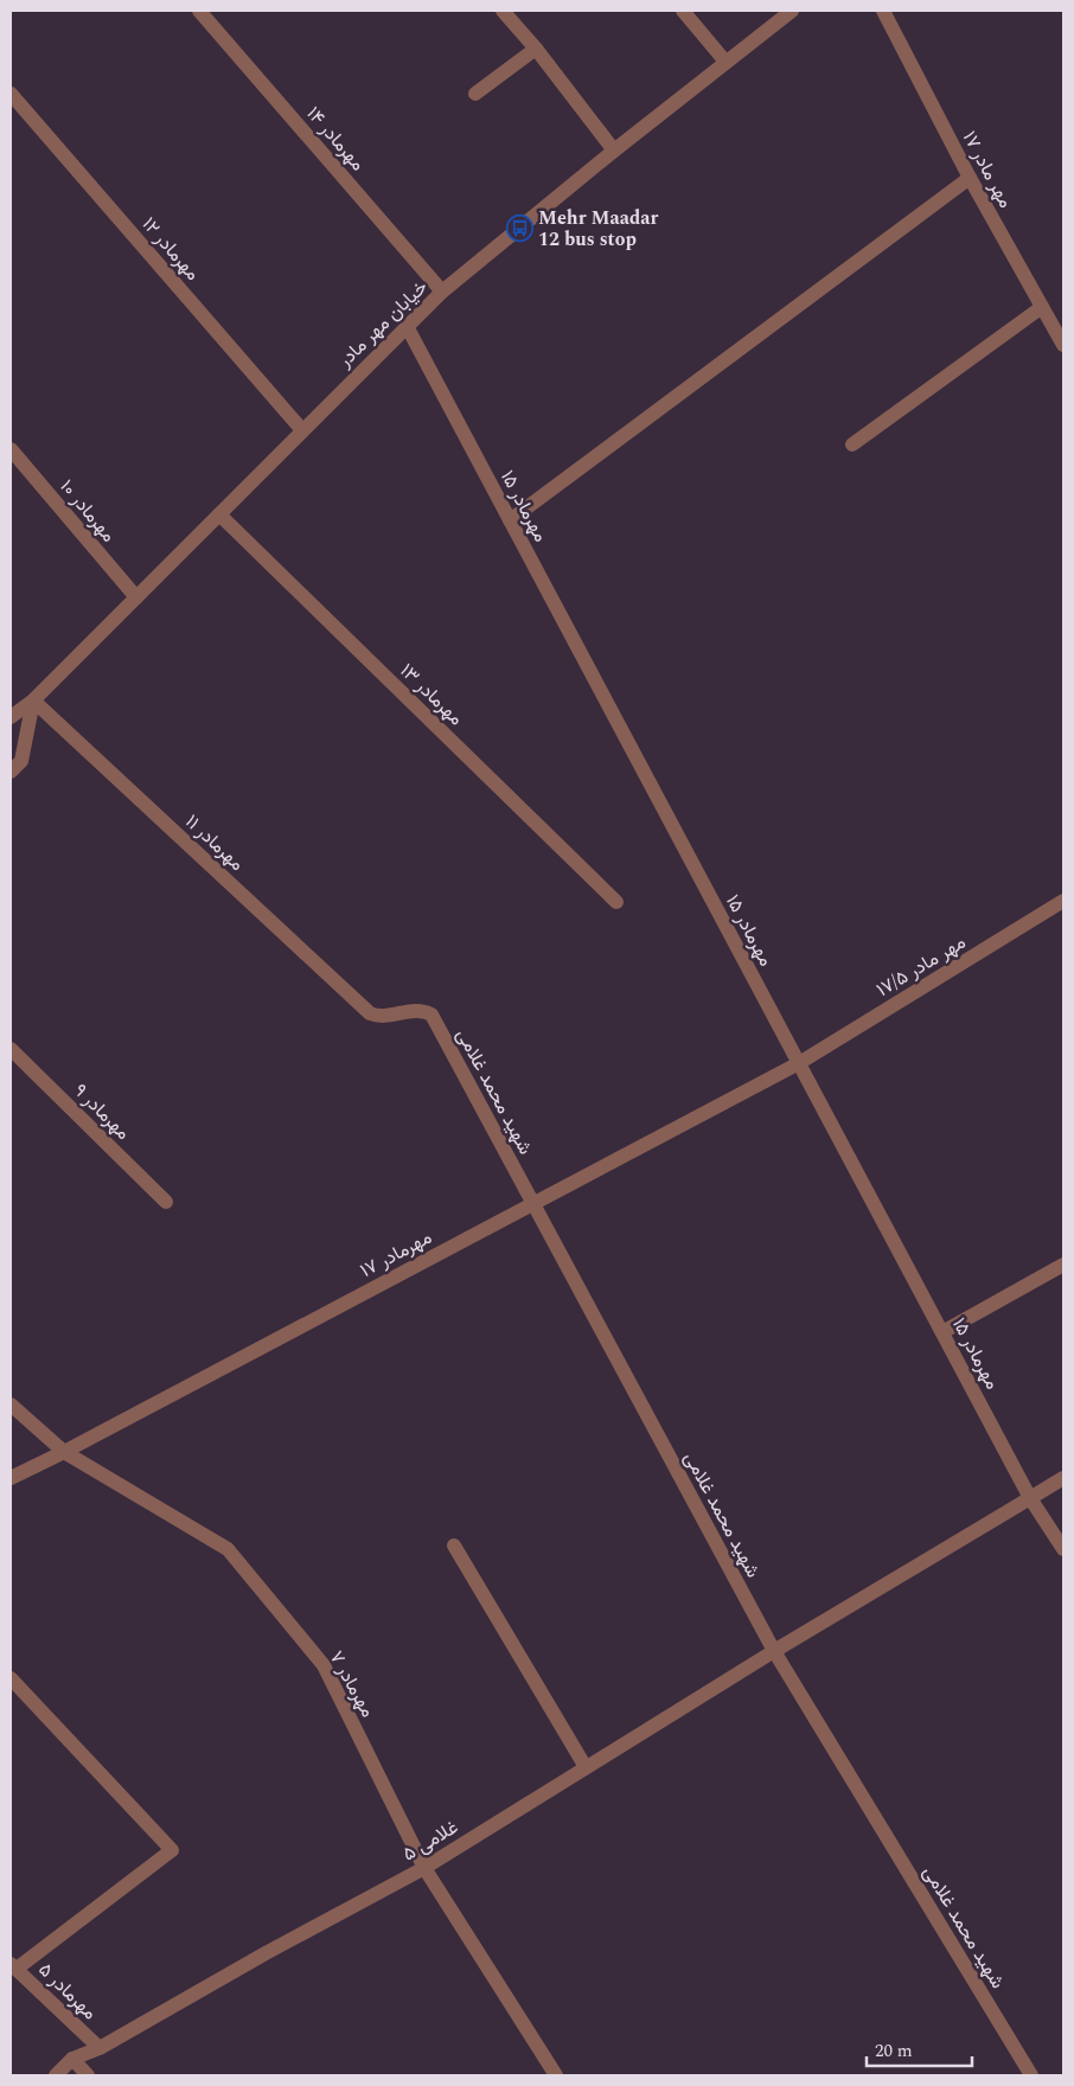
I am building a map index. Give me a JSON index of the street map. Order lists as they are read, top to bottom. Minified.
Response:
{"streets":{"street":["مهرمادر ۱۴","مهر مادر ۱۷","مهرمادر ۱۲","خیابان مهر مادر","مهرمادر ۱۵","مهرمادر ۱۰","مهرمادر ۱۳","مهرمادر ۱۱","مهر مادر ۱۷/۵","شهید محمد غلامی","مهرمادر ۹","مهرمادر ۱۷","مهرمادر ۷","غلامی ۵","مهرمادر ۵"]},"crossings":[["مهرمادر ۱۴","خیابان مهر مادر"],["مهرمادر ۱۲","خیابان مهر مادر"],["خیابان مهر مادر","مهرمادر ۱۵"],["خیابان مهر مادر","مهرمادر ۱۰"],["خیابان مهر مادر","مهرمادر ۱۳"],["خیابان مهر مادر","مهرمادر ۱۱"],["مهرمادر ۱۵","مهر مادر ۱۷/۵"],["مهرمادر ۱۵","مهرمادر ۱۷"],["مهرمادر ۱۵","غلامی ۵"],["مهرمادر ۱۱","شهید محمد غلامی"],["مهر مادر ۱۷/۵","مهرمادر ۱۷"],["شهید محمد غلامی","مهرمادر ۱۷"],["شهید محمد غلامی","غلامی ۵"],["مهرمادر ۱۷","مهرمادر ۷"],["مهرمادر ۷","غلامی ۵"],["غلامی ۵","مهرمادر ۵"]],"places":{"bus stop":["Mehr Maadar 12 bus stop"]},"scale_bar":"20 m"}
